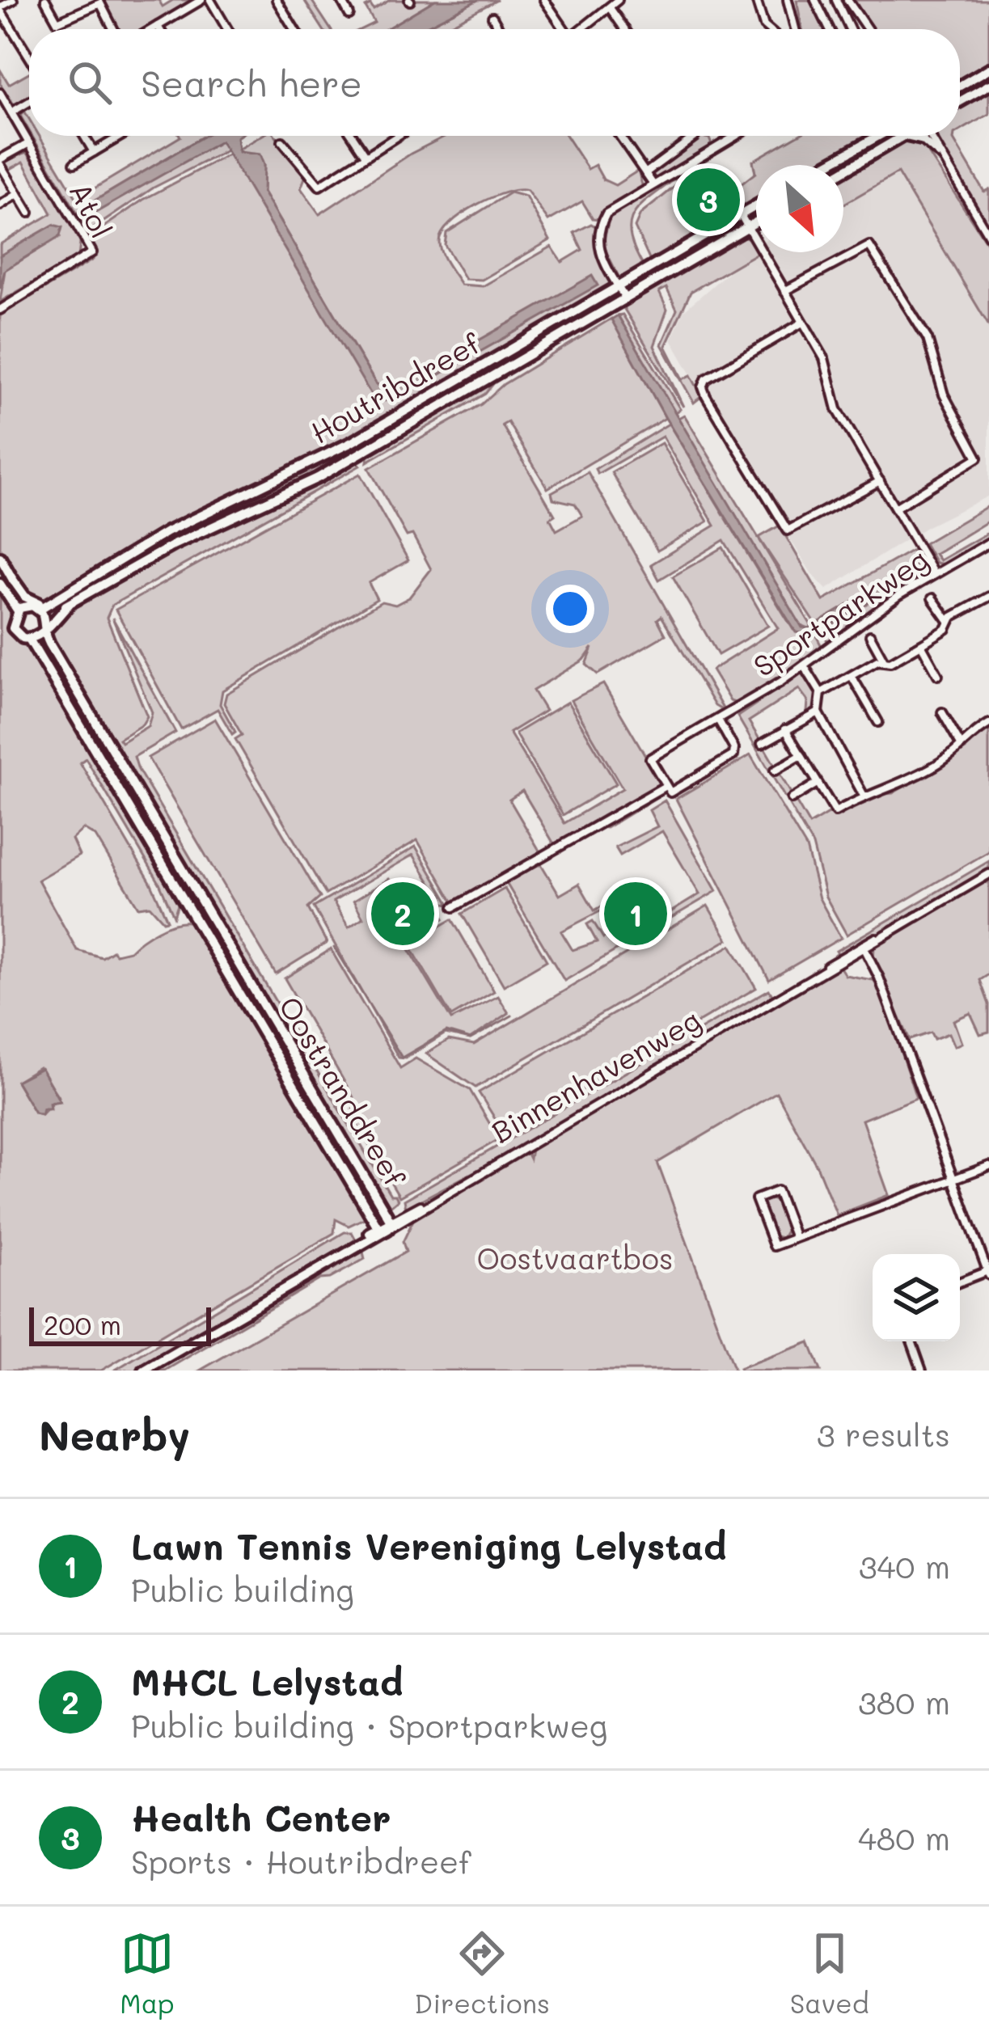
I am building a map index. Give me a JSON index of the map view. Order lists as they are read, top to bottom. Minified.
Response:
{"streets":{"main road":["Houtribdreef","Binnenhavenweg","Oostranddreef"],"street":["Atol","Sportparkweg"]},"crossings":[["Houtribdreef","Oostranddreef"],["Binnenhavenweg","Oostranddreef"]],"parks":["Oostvaartbos"],"scale_bar":"200 m","north":"bottom right","page":{"search":"Search here","pins":["3","1","2"],"scale":"200 m","heading":["Nearby","3 results"],"list":[{"mark":"1","name":"Lawn Tennis Vereniging Lelystad","note":"Public building","value":"340 m"},{"mark":"2","name":"MHCL Lelystad","note":"Public building · Sportparkweg","value":"380 m"},{"mark":"3","name":"Health Center","note":"Sports · Houtribdreef","value":"480 m"}],"nav":["Map","Directions","Saved"]}}
